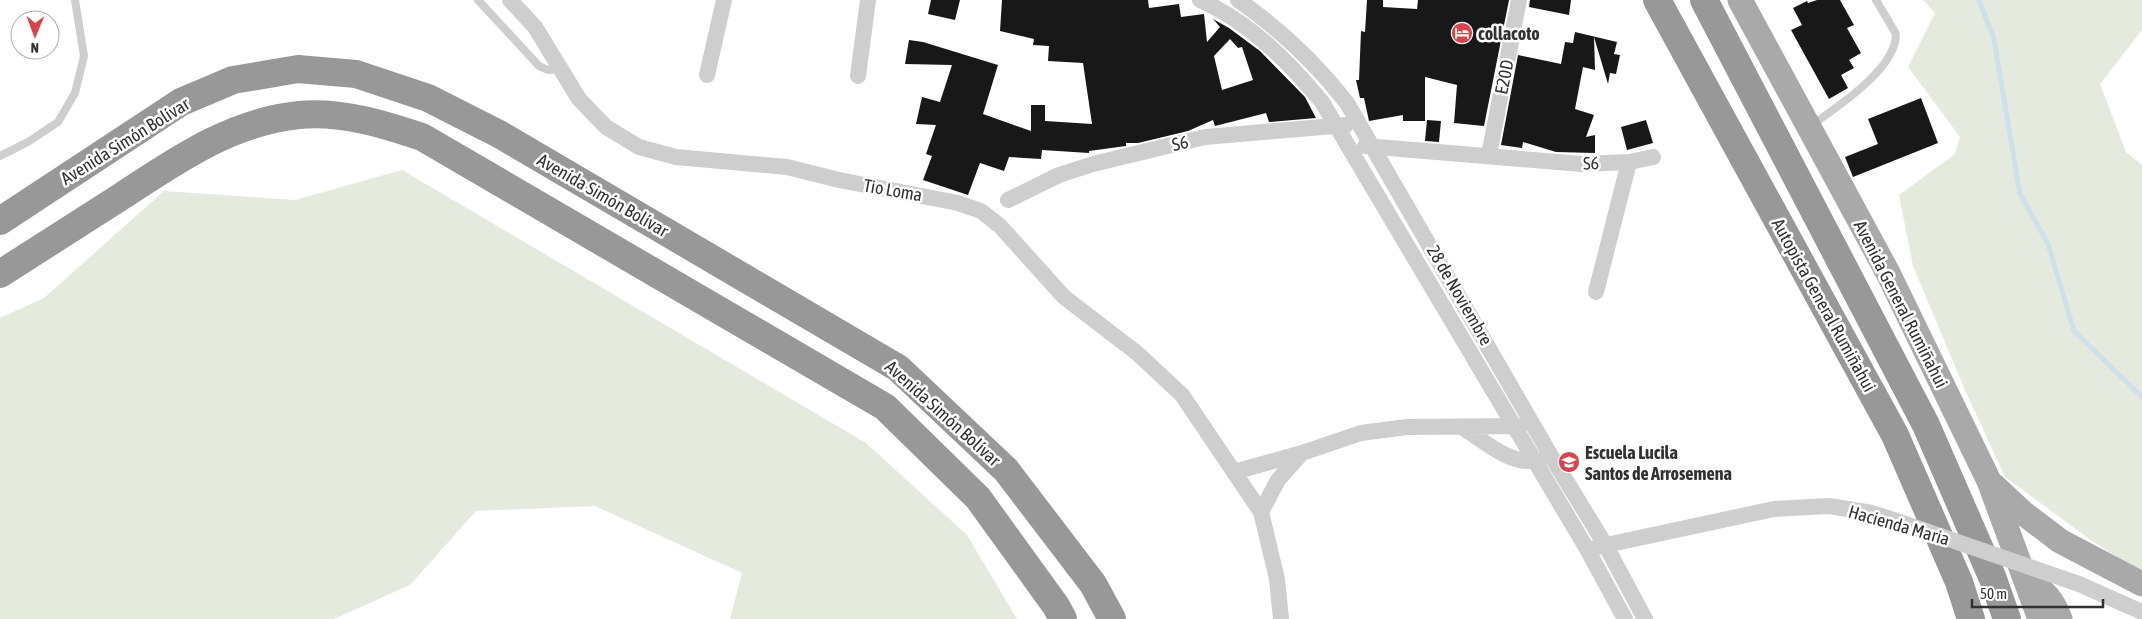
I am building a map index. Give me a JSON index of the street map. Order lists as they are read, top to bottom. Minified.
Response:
{"streets":{"highway":["Avenida Simón Bolívar","Autopista General Rumiñahui"],"main road":["Avenida General Rumiñahui"],"street":["E20D","S6","Tio Loma","28 de Noviembre","Hacienda Maria"]},"crossings":[["E20D","S6"],["S6","28 de Noviembre"],["28 de Noviembre","Hacienda Maria"]],"places":{"hotel":["collacoto"],"school or university":["Escuela Lucila Santos de Arrosemena"]},"scale_bar":"50 m","north":"bottom"}
